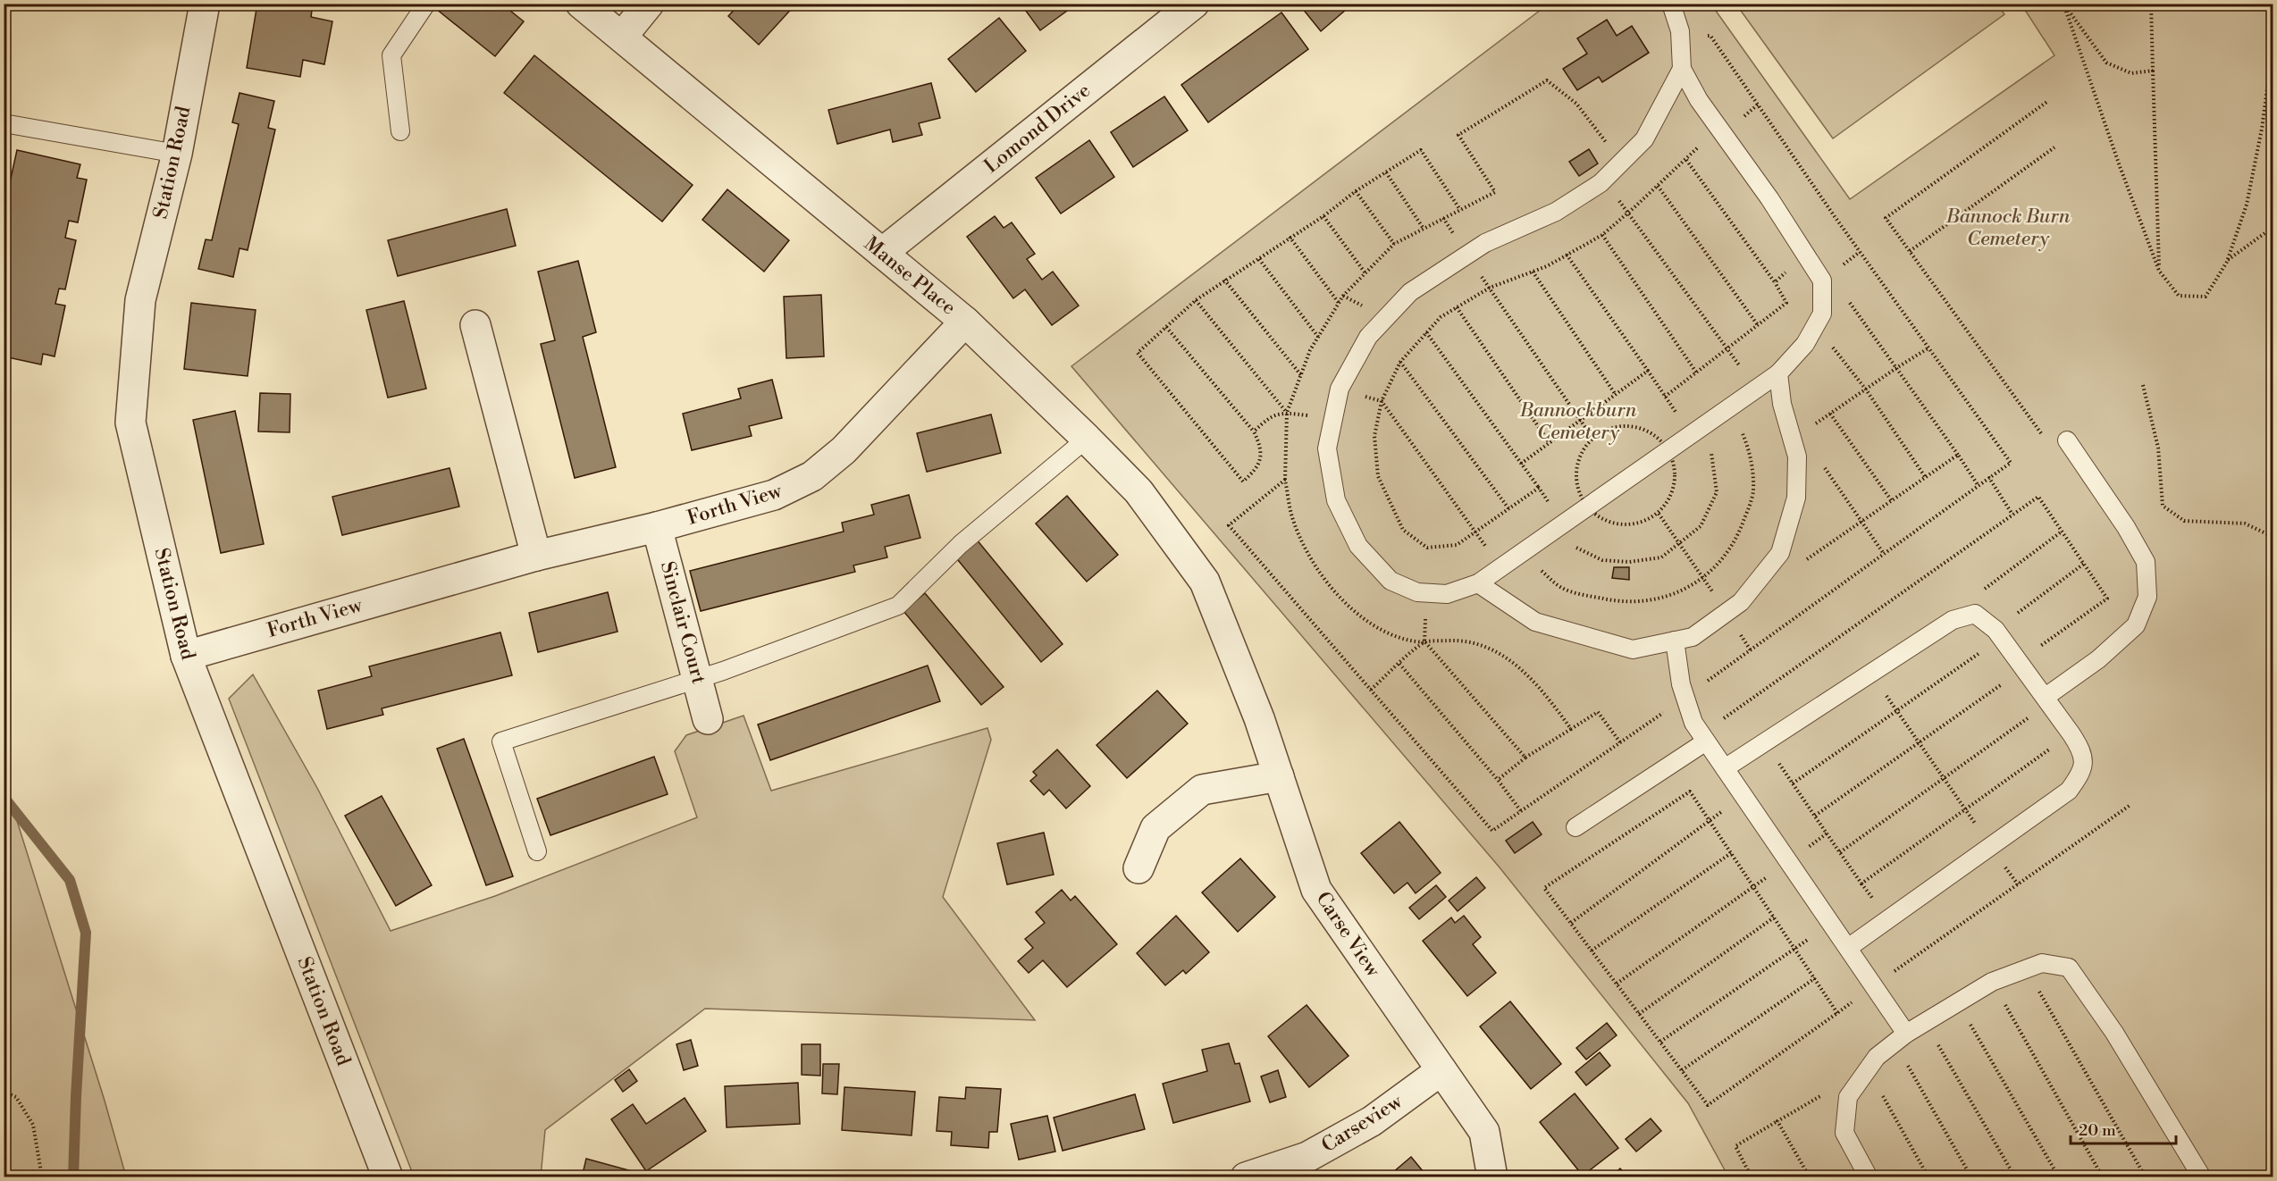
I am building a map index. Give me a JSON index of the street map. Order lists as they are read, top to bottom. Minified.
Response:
{"streets":{"street":["Lomond Drive","Station Road","Manse Place","Forth View","Sinclair Court","Carse View","Carseview"]},"crossings":[["Lomond Drive","Manse Place"],["Station Road","Forth View"],["Manse Place","Forth View"],["Manse Place","Carse View"],["Forth View","Sinclair Court"],["Carse View","Carseview"]],"parks":["Bannock Burn Cemetery","Bannockburn Cemetery"],"scale_bar":"20 m"}
